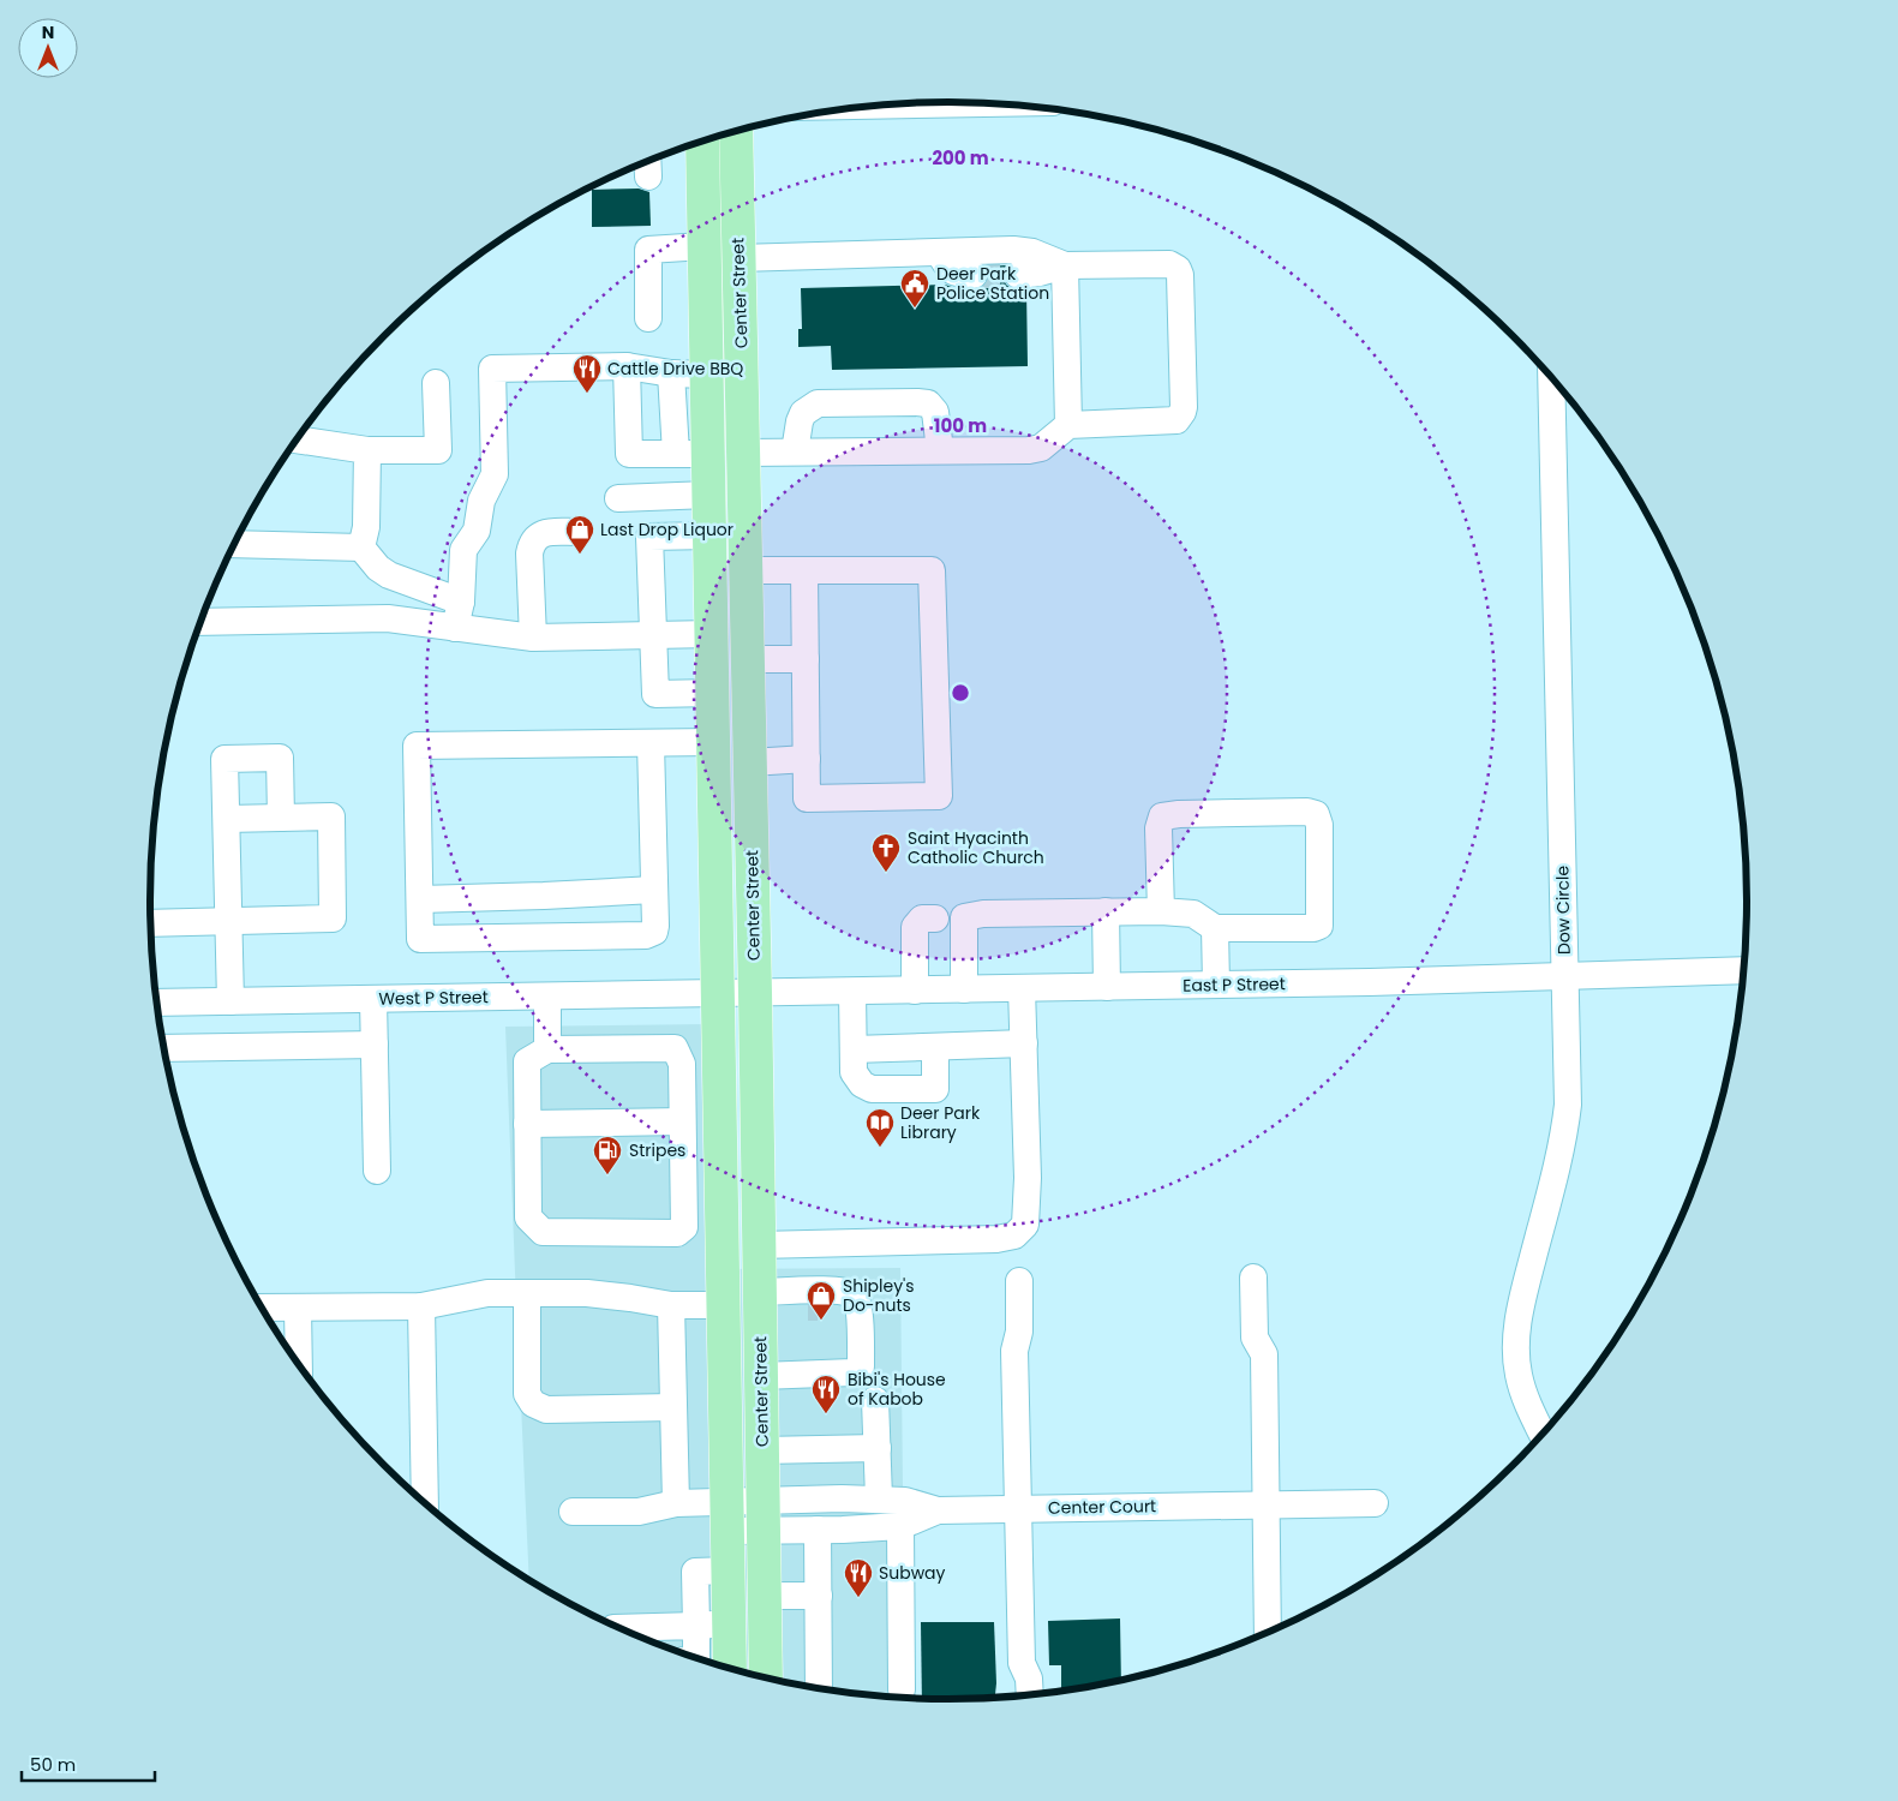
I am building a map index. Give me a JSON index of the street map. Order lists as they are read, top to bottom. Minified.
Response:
{"streets":{"main road":["Center Street"],"street":["Dow Circle","East P Street","West P Street","Center Court"]},"crossings":[["Center Street","East P Street"],["Center Street","West P Street"],["Center Street","Center Court"],["Dow Circle","East P Street"],["East P Street","West P Street"]],"places":{"public building":["Deer Park Police Station"],"restaurant":["Cattle Drive BBQ","Bibi's House of Kabob","Subway"],"shop":["Last Drop Liquor","Shipley's Do-nuts"],"church":["Saint Hyacinth Catholic Church"],"library":["Deer Park Library"],"fuel station":["Stripes"]},"scale_bar":"50 m","north":"top","rings":["200 m","100 m"]}
